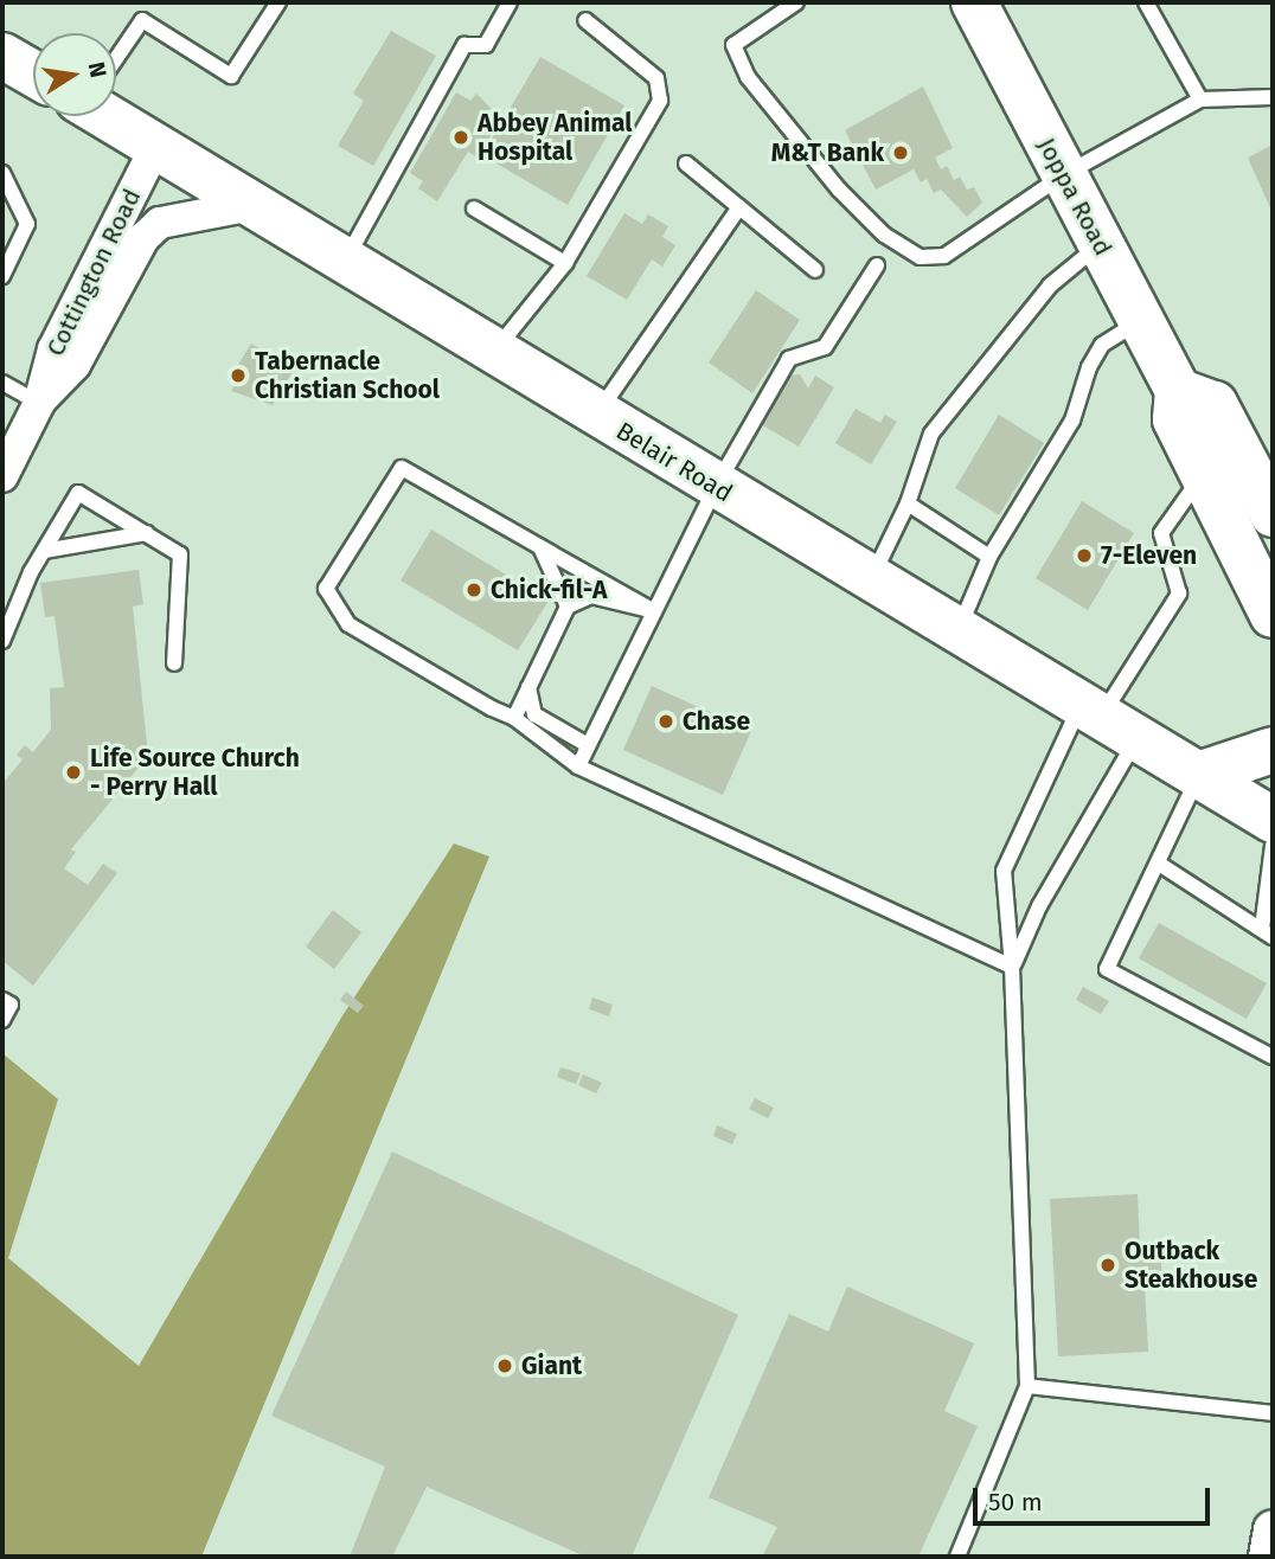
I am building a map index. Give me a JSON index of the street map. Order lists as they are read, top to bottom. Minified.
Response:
{"streets":{"main road":["Joppa Road","Belair Road"],"street":["Cottington Road"]},"crossings":[["Cottington Road","Belair Road"]],"places":["Abbey Animal Hospital","M&T Bank","Tabernacle Christian School","7-Eleven","Chick-fil-A","Chase","Life Source Church - Perry Hall","Outback Steakhouse","Giant"],"scale_bar":"50 m","north":"right"}
